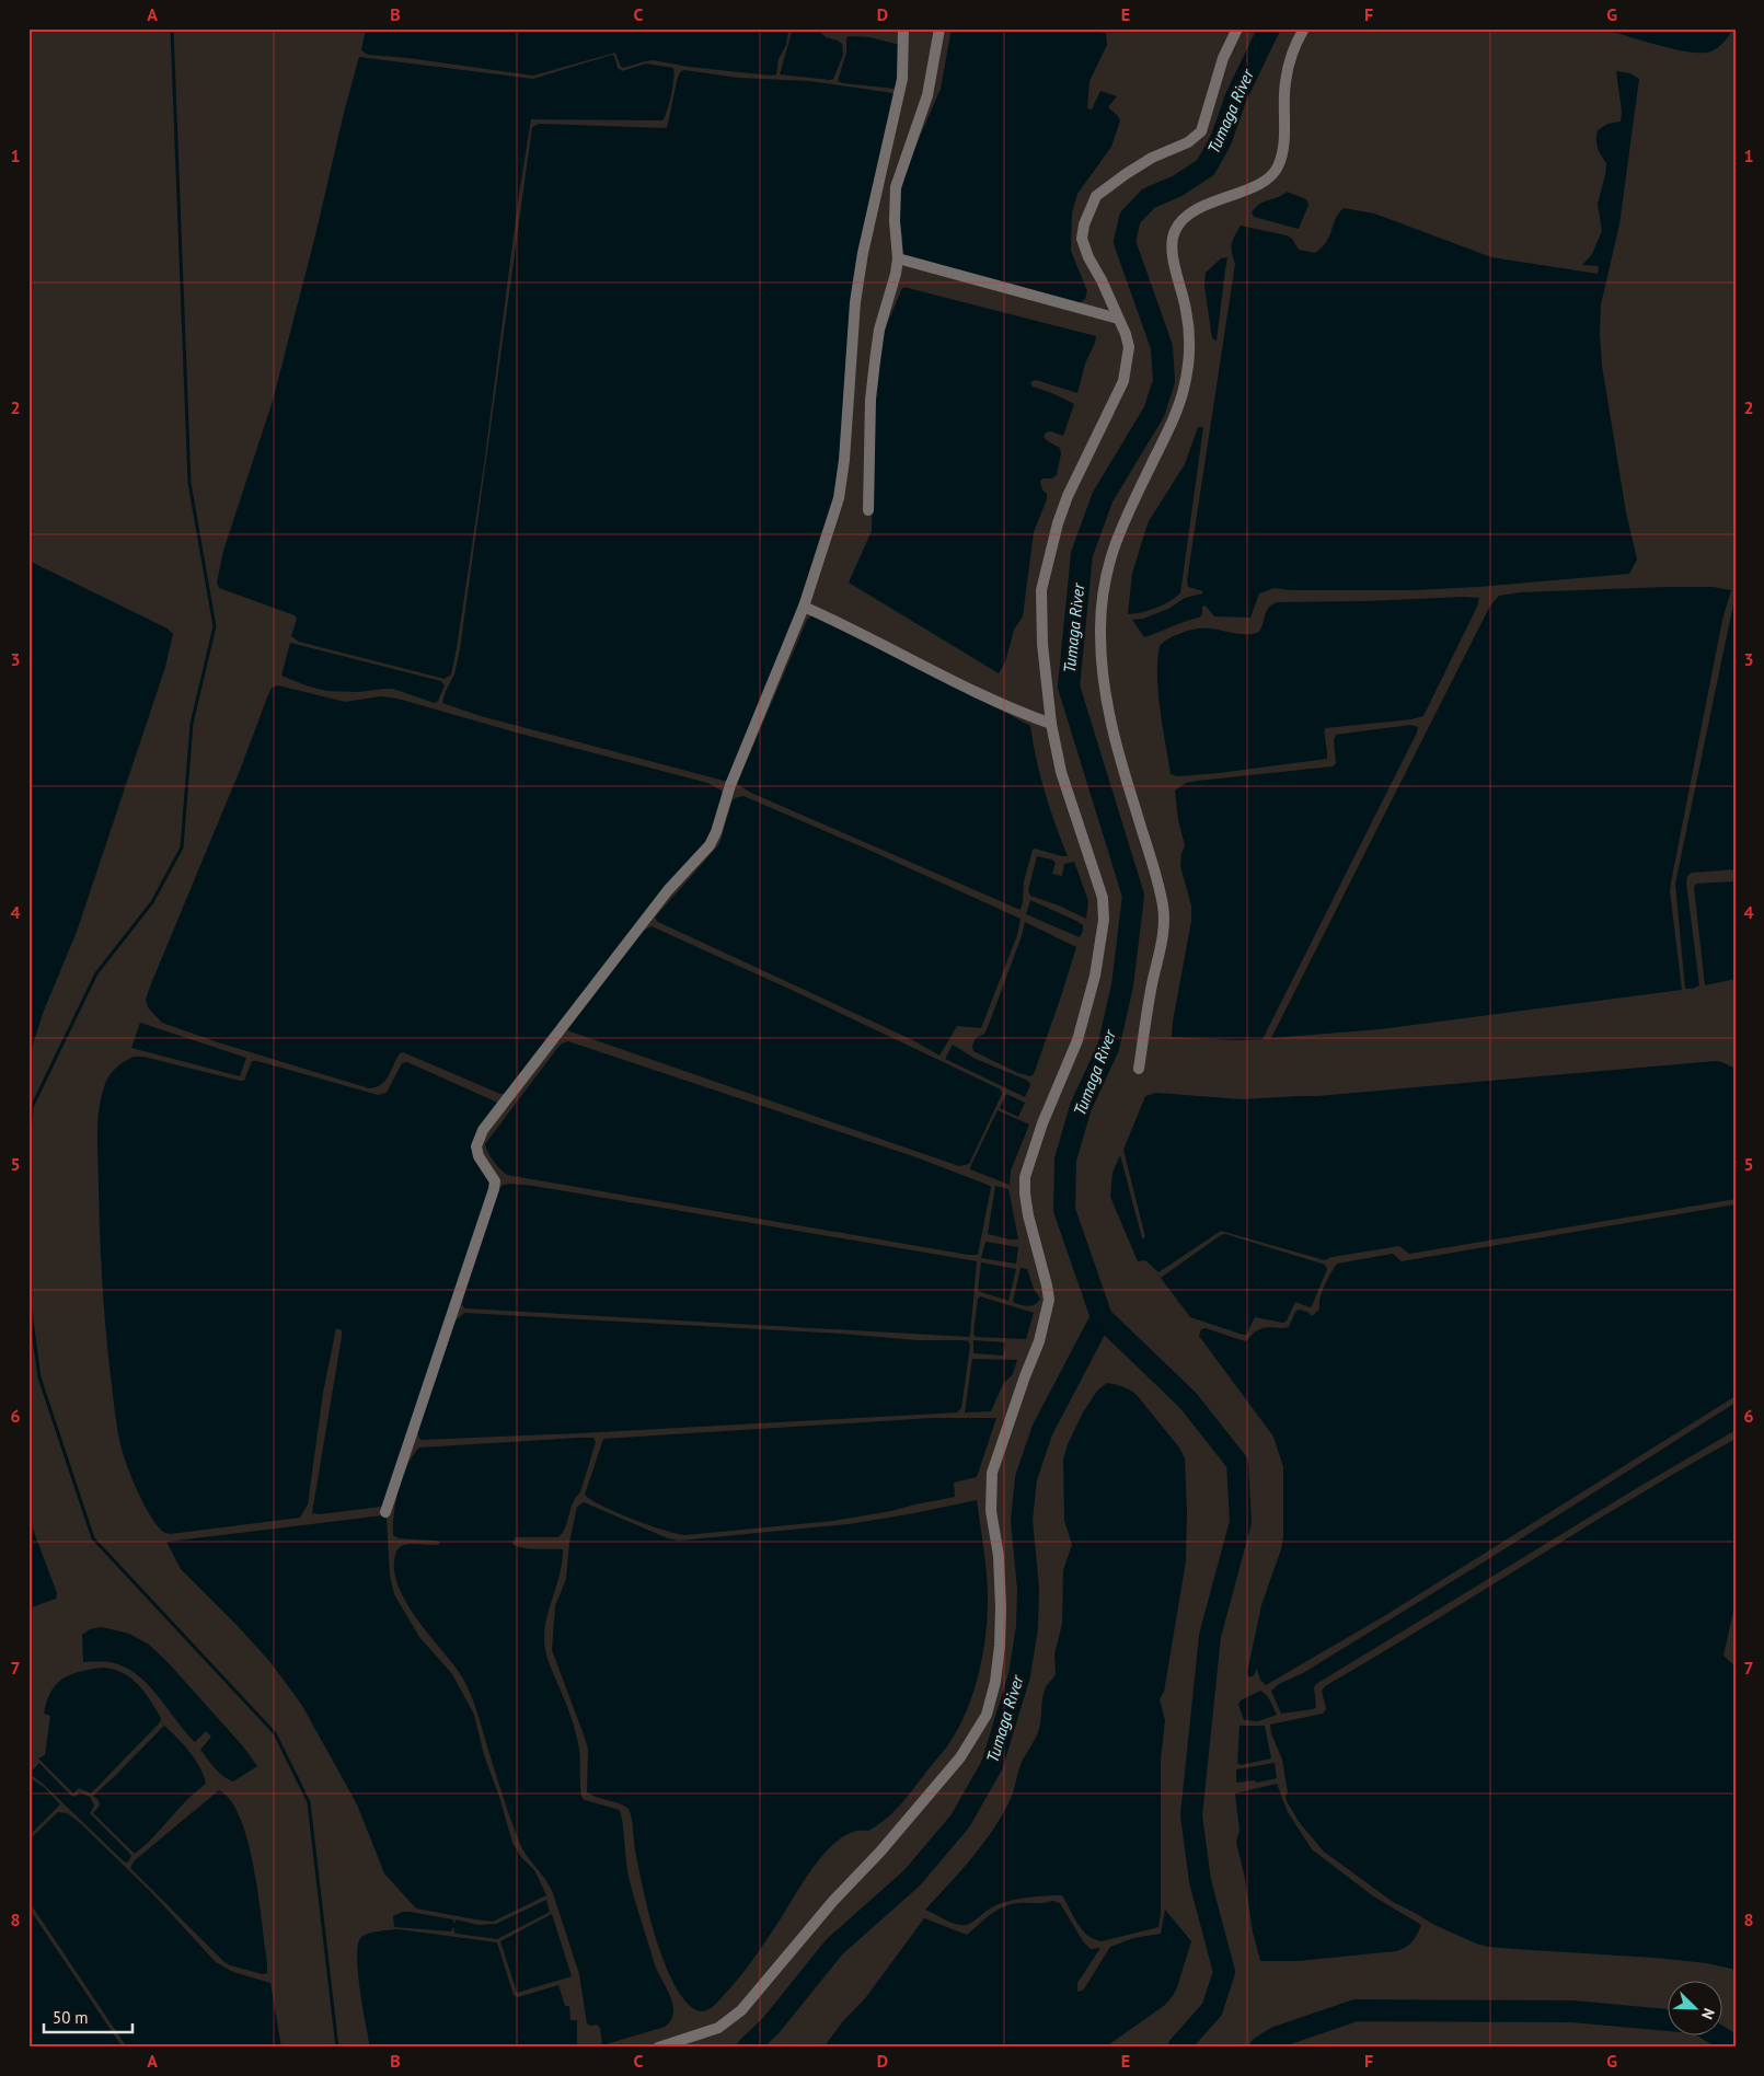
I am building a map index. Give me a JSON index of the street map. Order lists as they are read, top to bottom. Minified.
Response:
{"water":["Tumaga River"],"scale_bar":"50 m","north":"bottom right","grid":{"columns":["A","B","C","D","E","F","G"],"rows":["1","2","3","4","5","6","7","8"]}}
